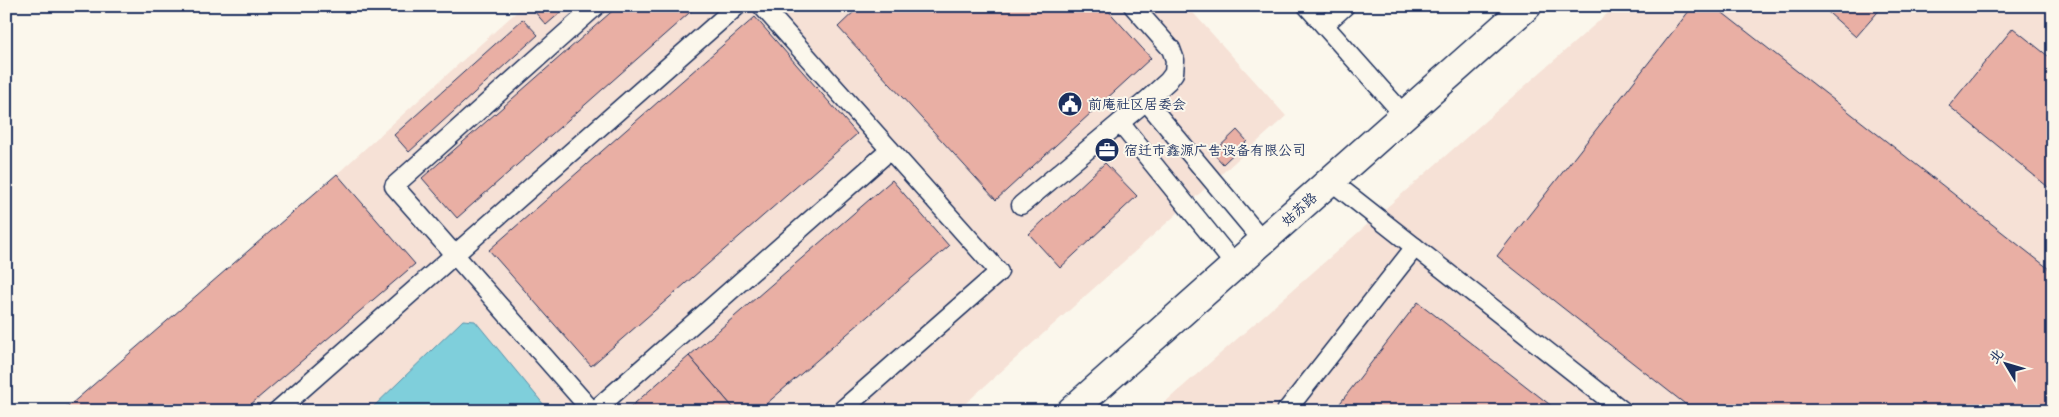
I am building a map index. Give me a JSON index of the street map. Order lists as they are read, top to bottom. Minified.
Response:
{"streets":{"street":["姑苏路"]},"places":{"public building":["前庵社区居委会"],"office":["宿迁市鑫源广告设备有限公司"]},"north":"top left"}
